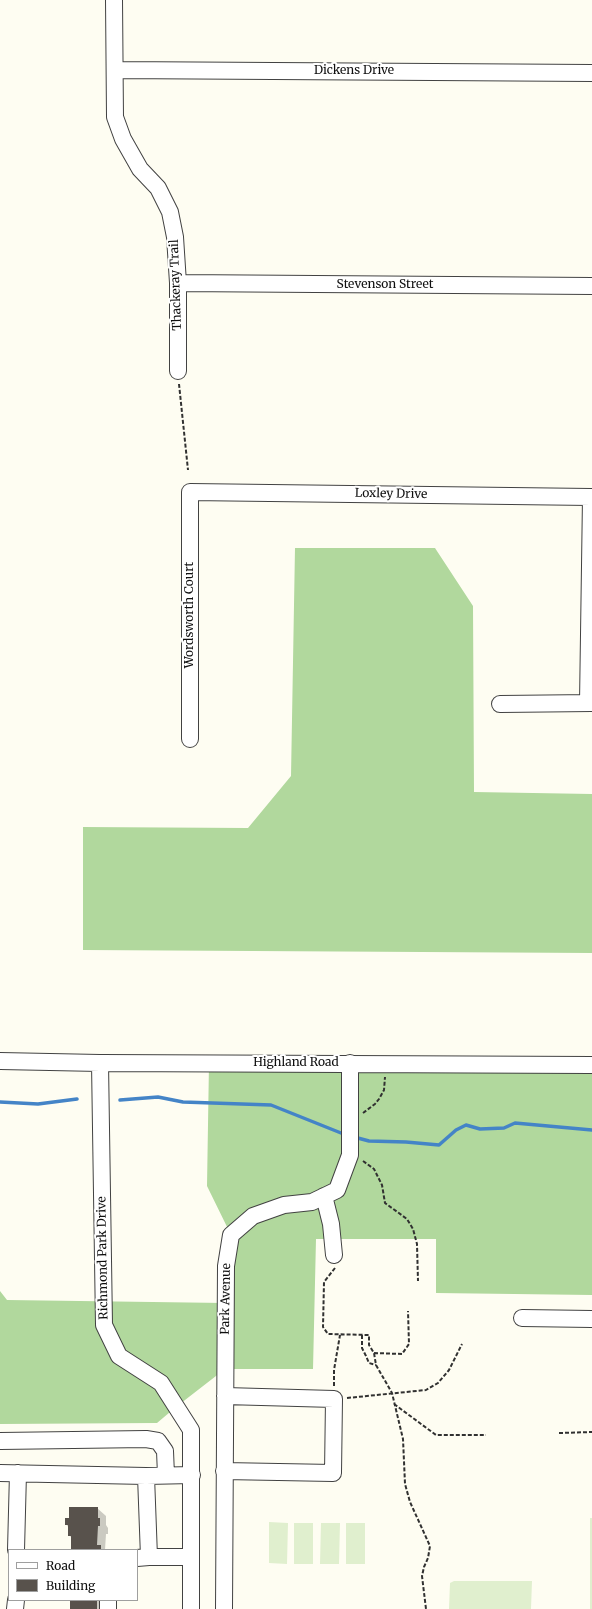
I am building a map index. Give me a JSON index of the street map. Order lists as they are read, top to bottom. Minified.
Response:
{"streets":{"street":["Dickens Drive","Thackeray Trail","Stevenson Street","Loxley Drive","Wordsworth Court","Highland Road","Richmond Park Drive","Park Avenue"]},"crossings":[["Dickens Drive","Thackeray Trail"],["Thackeray Trail","Stevenson Street"],["Loxley Drive","Wordsworth Court"],["Highland Road","Richmond Park Drive"],["Highland Road","Park Avenue"]],"legend":["Road","Building"]}
